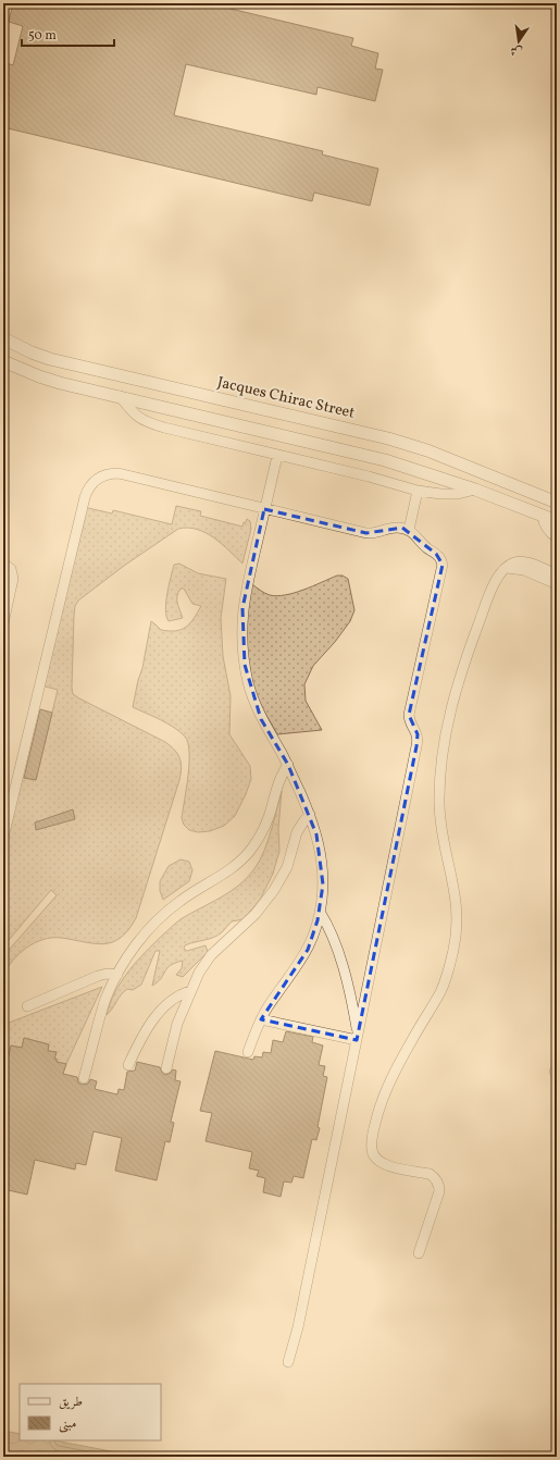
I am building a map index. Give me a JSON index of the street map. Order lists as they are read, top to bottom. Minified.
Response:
{"streets":{"street":["Jacques Chirac Street"]},"legend":["طريق","مبنى"],"scale_bar":"50 m","north":"bottom"}
